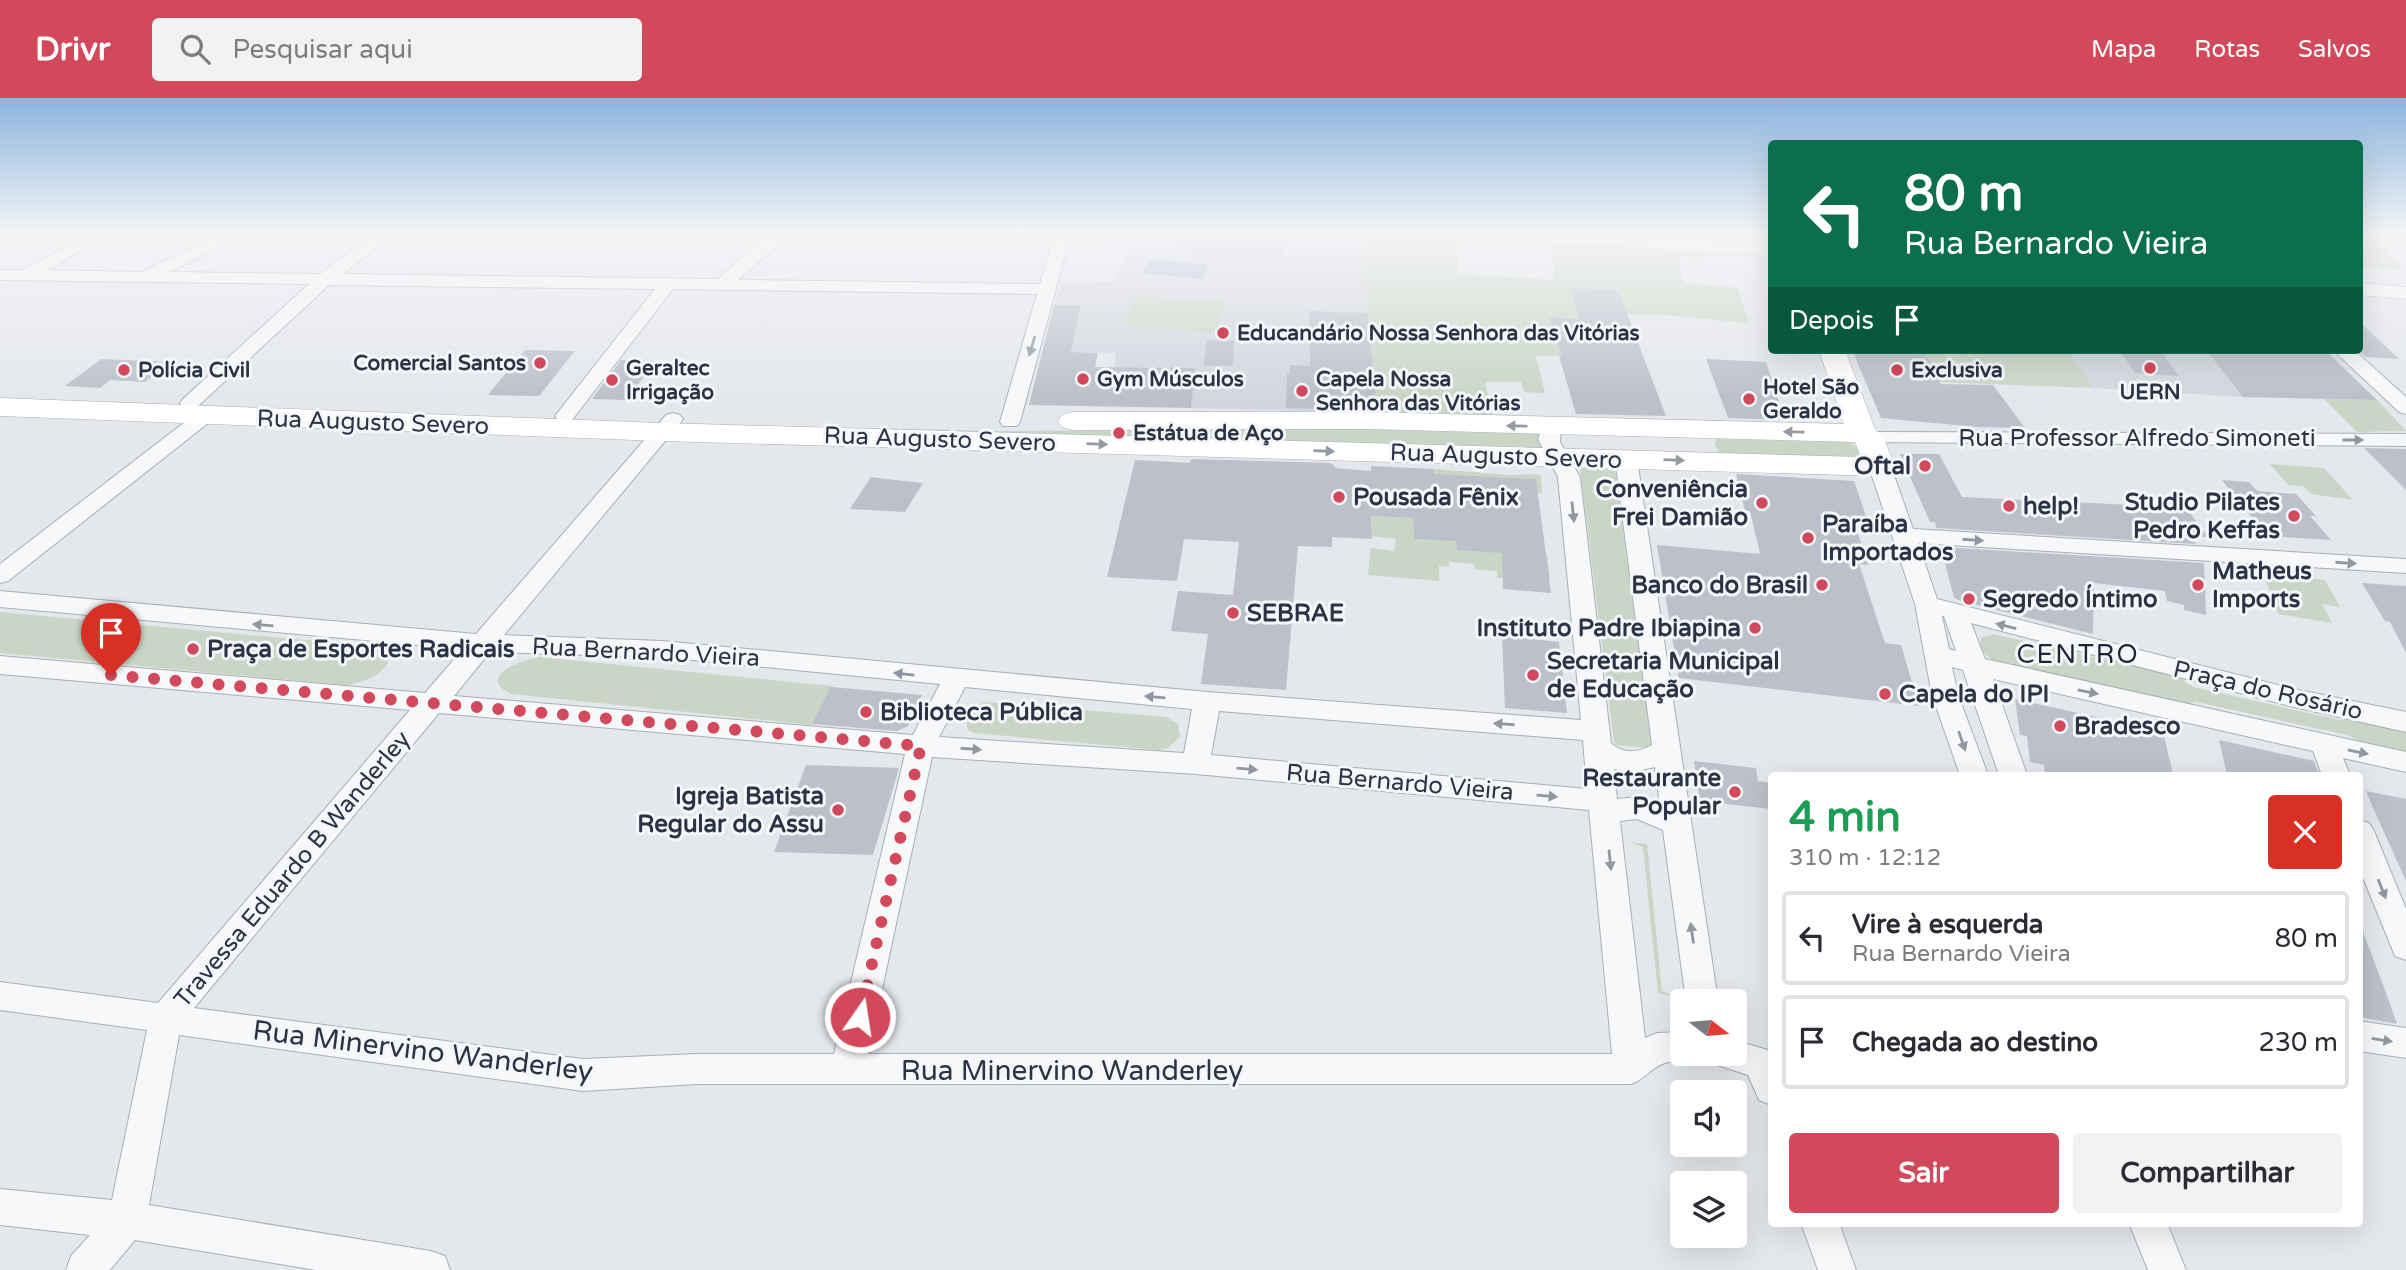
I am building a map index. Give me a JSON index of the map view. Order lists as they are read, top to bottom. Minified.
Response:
{"streets":{"main road":["Rua Augusto Severo"],"street":["Rua Professor Alfredo Simoneti","Rua Bernardo Vieira","Praça do Rosário","Travessa Eduardo B Wanderley","Rua Minervino Wanderley"]},"crossings":[["Rua Augusto Severo","Rua Professor Alfredo Simoneti"],["Rua Augusto Severo","Travessa Eduardo B Wanderley"],["Rua Bernardo Vieira","Travessa Eduardo B Wanderley"],["Travessa Eduardo B Wanderley","Rua Minervino Wanderley"]],"districts":["CENTRO"],"places":["Educandário Nossa Senhora das Vitórias","Comercial Santos","UERN","Polícia Civil","Exclusiva","Gym Músculos","Geraltec Irrigação","Capela Nossa Senhora das Vitórias","Hotel São Geraldo","Estátua de Aço","Oftal","Pousada Fênix","Conveniência Frei Damião","help!","Studio Pilates Pedro Keffas","Paraíba Importados","Banco do Brasil","Matheus Imports","Segredo Íntimo","SEBRAE","Instituto Padre Ibiapina","Praça de Esportes Radicais","Secretaria Municipal de Educação","Capela do IPI","Biblioteca Pública","Bradesco","Restaurante Popular","Igreja Batista Regular do Assu"],"north":"right","page":{"header":"Drivr","search":"Pesquisar aqui","nav":["Mapa","Rotas","Salvos"],"turn":["80 m","Rua Bernardo Vieira"],"then":"Depois","heading":["4 min","310 m · 12:12"],"list":[{"name":"Vire à esquerda","note":"Rua Bernardo Vieira","value":"80 m"},{"name":"Chegada ao destino","value":"230 m"}],"buttons":["Sair","Compartilhar"]}}
